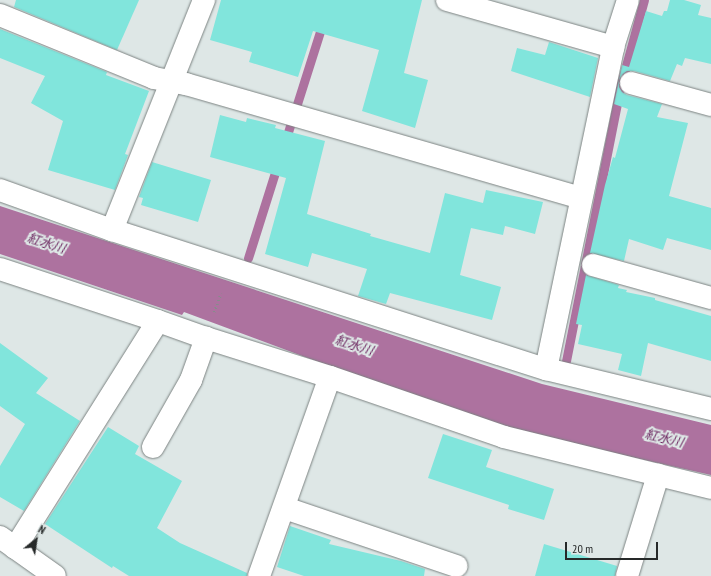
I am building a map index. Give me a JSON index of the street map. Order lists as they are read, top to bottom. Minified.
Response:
{"water":["紅水川"],"scale_bar":"20 m","north":"top right"}
